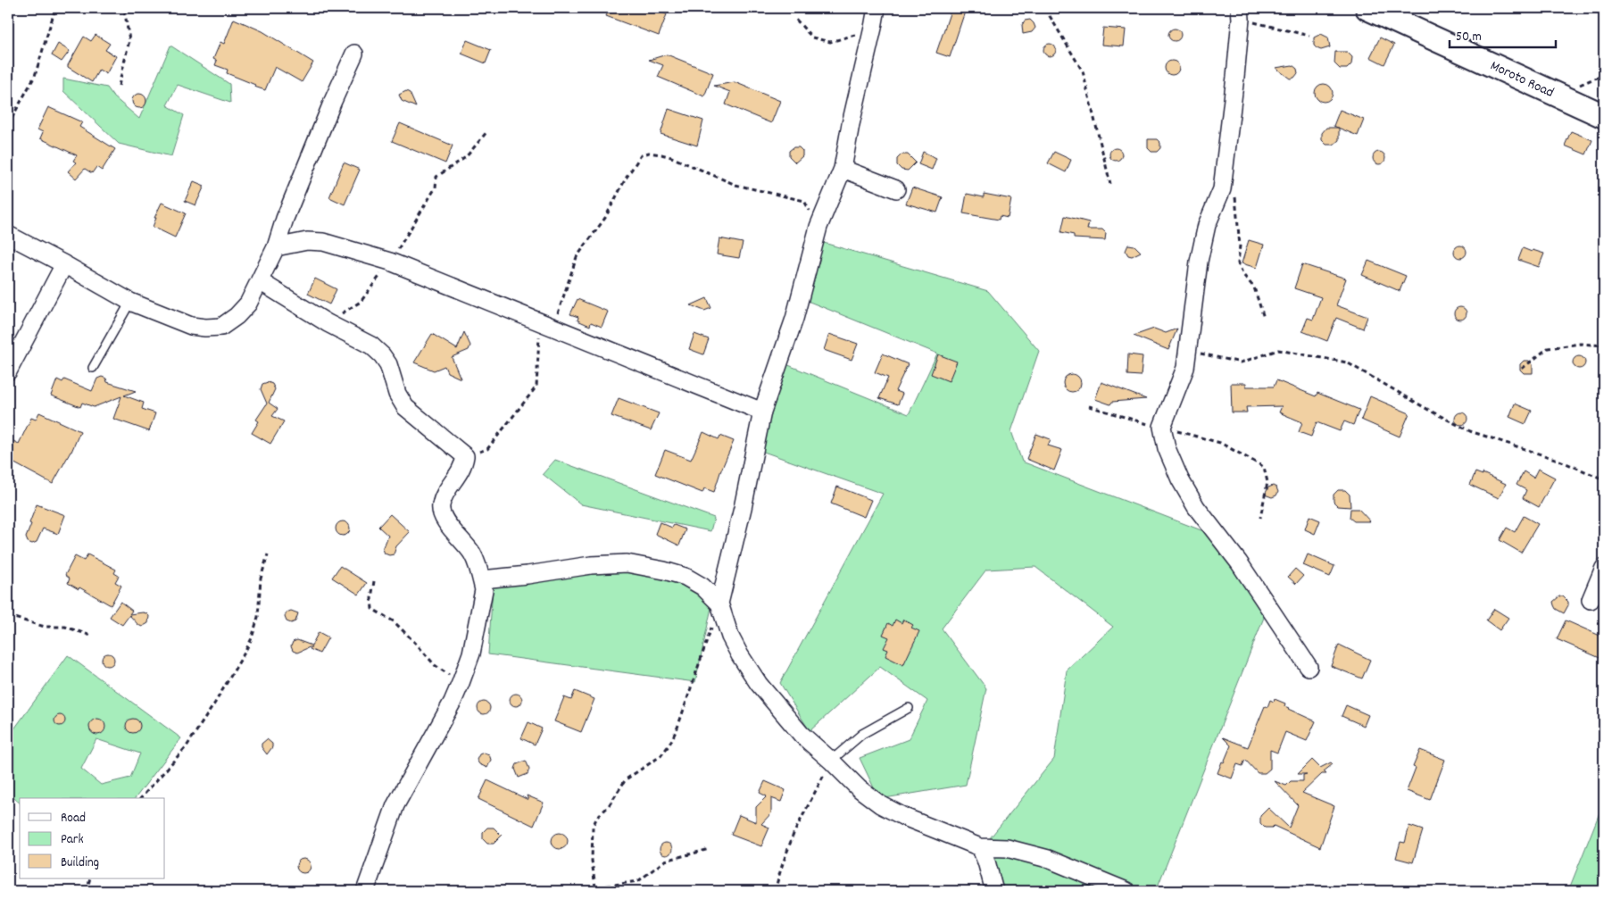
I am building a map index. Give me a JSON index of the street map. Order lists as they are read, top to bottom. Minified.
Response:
{"streets":{"main road":["Moroto Road"]},"legend":["Road","Park","Building"],"scale_bar":"50 m"}
